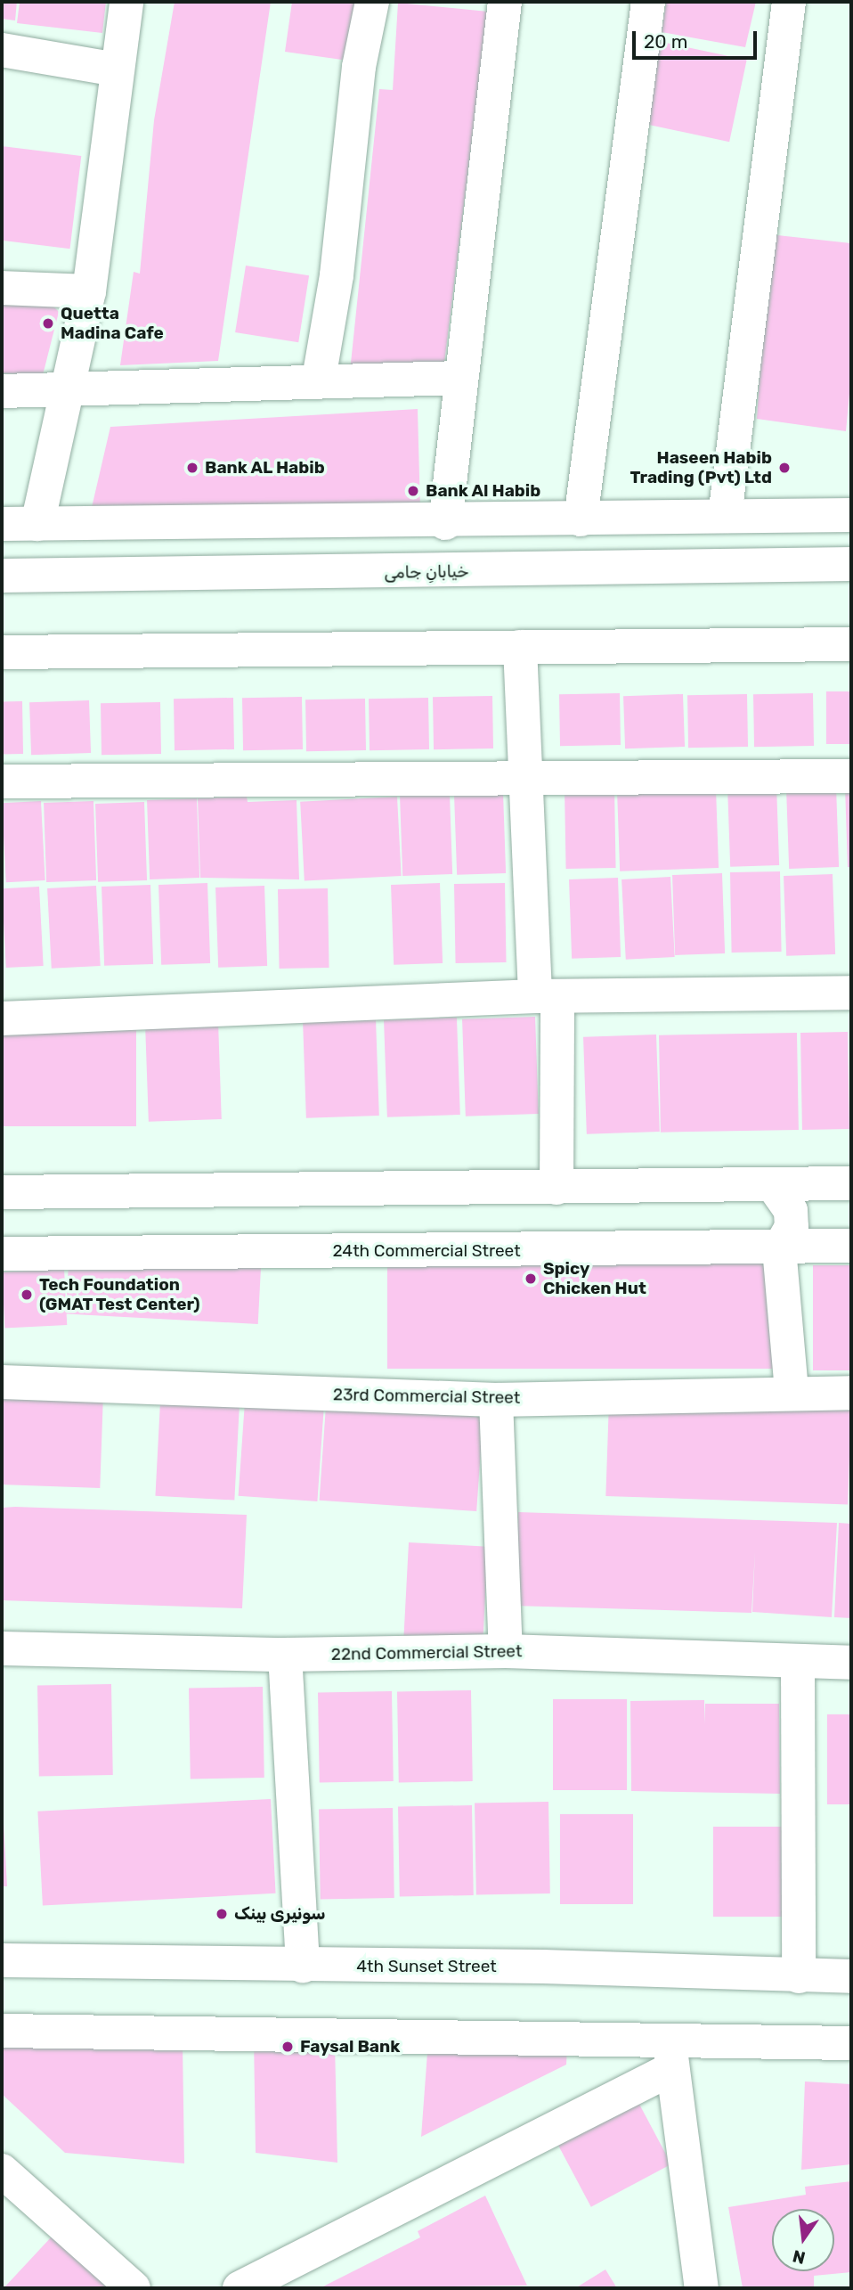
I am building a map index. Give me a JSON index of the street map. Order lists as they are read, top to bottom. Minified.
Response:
{"streets":{"street":["خیابانِ جامی","24th Commercial Street","23rd Commercial Street","22nd Commercial Street","4th Sunset Street"]},"places":["Quetta Madina Cafe","Bank AL Habib","Haseen Habib Trading (Pvt) Ltd","Bank Al Habib","Spicy Chicken Hut","Tech Foundation (GMAT Test Center)","سونیری بینک","Faysal Bank"],"scale_bar":"20 m","north":"bottom"}
